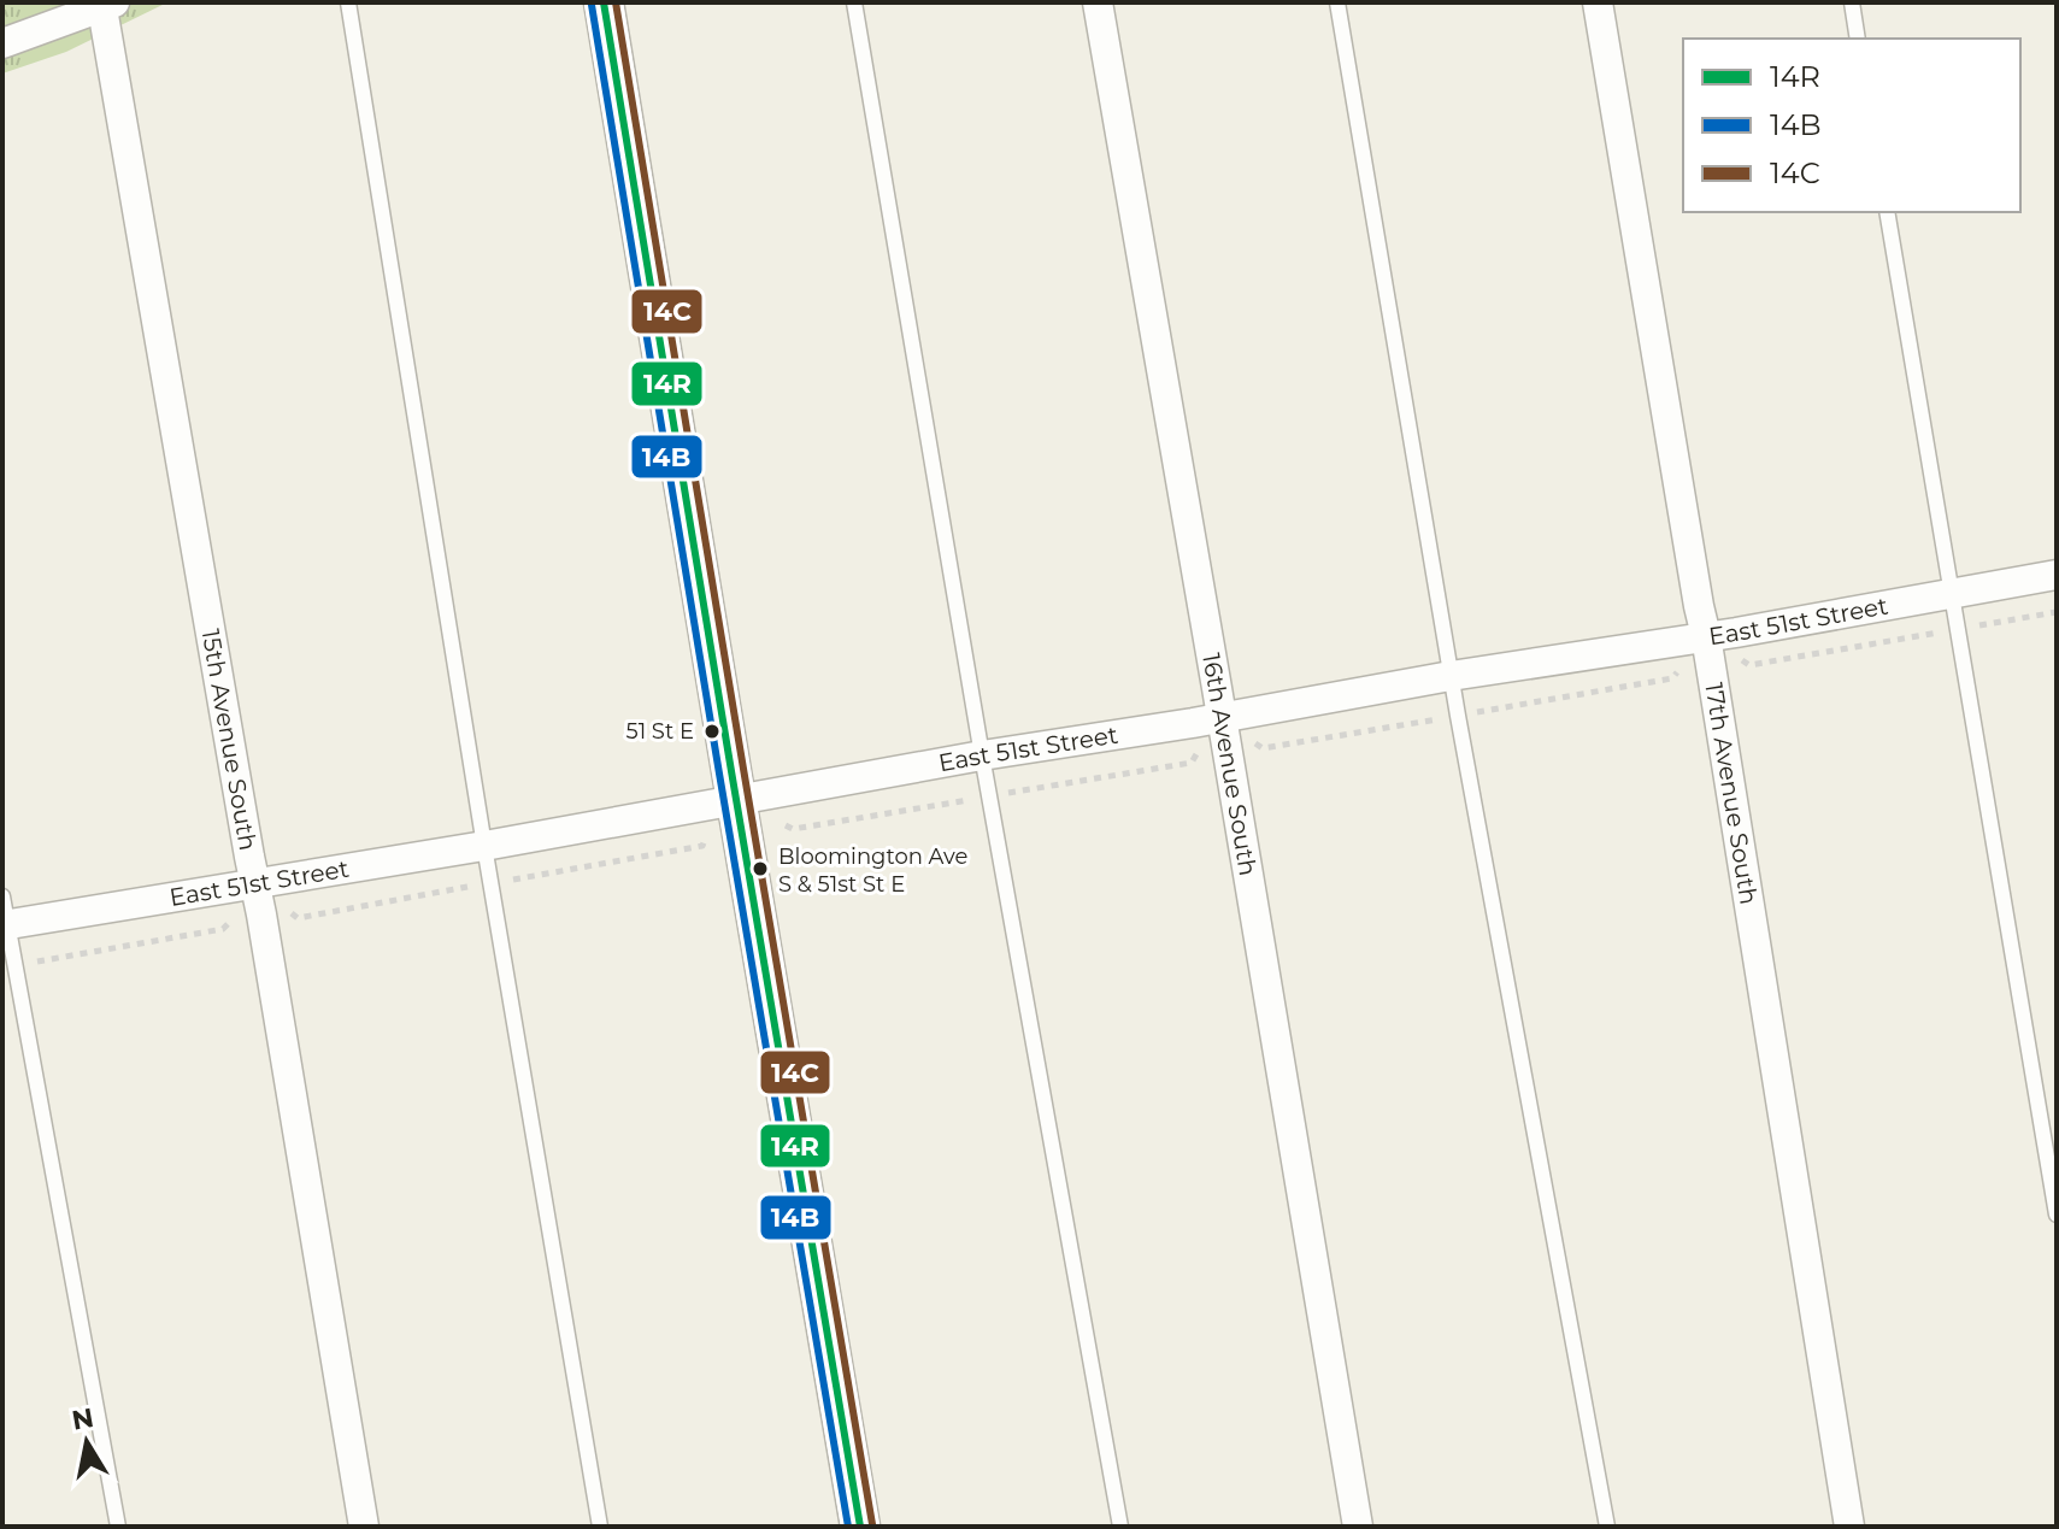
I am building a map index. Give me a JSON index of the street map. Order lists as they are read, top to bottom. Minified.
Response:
{"streets":{"street":["East 51st Street","15th Avenue South","16th Avenue South","17th Avenue South"]},"crossings":[["East 51st Street","15th Avenue South"],["East 51st Street","16th Avenue South"],["East 51st Street","17th Avenue South"]],"places":["51 St E","Bloomington Ave S & 51st St E"],"lines":["transit line 14R","transit line 14C","transit line 14B"],"legend":["14R","14B","14C"],"north":"top"}
